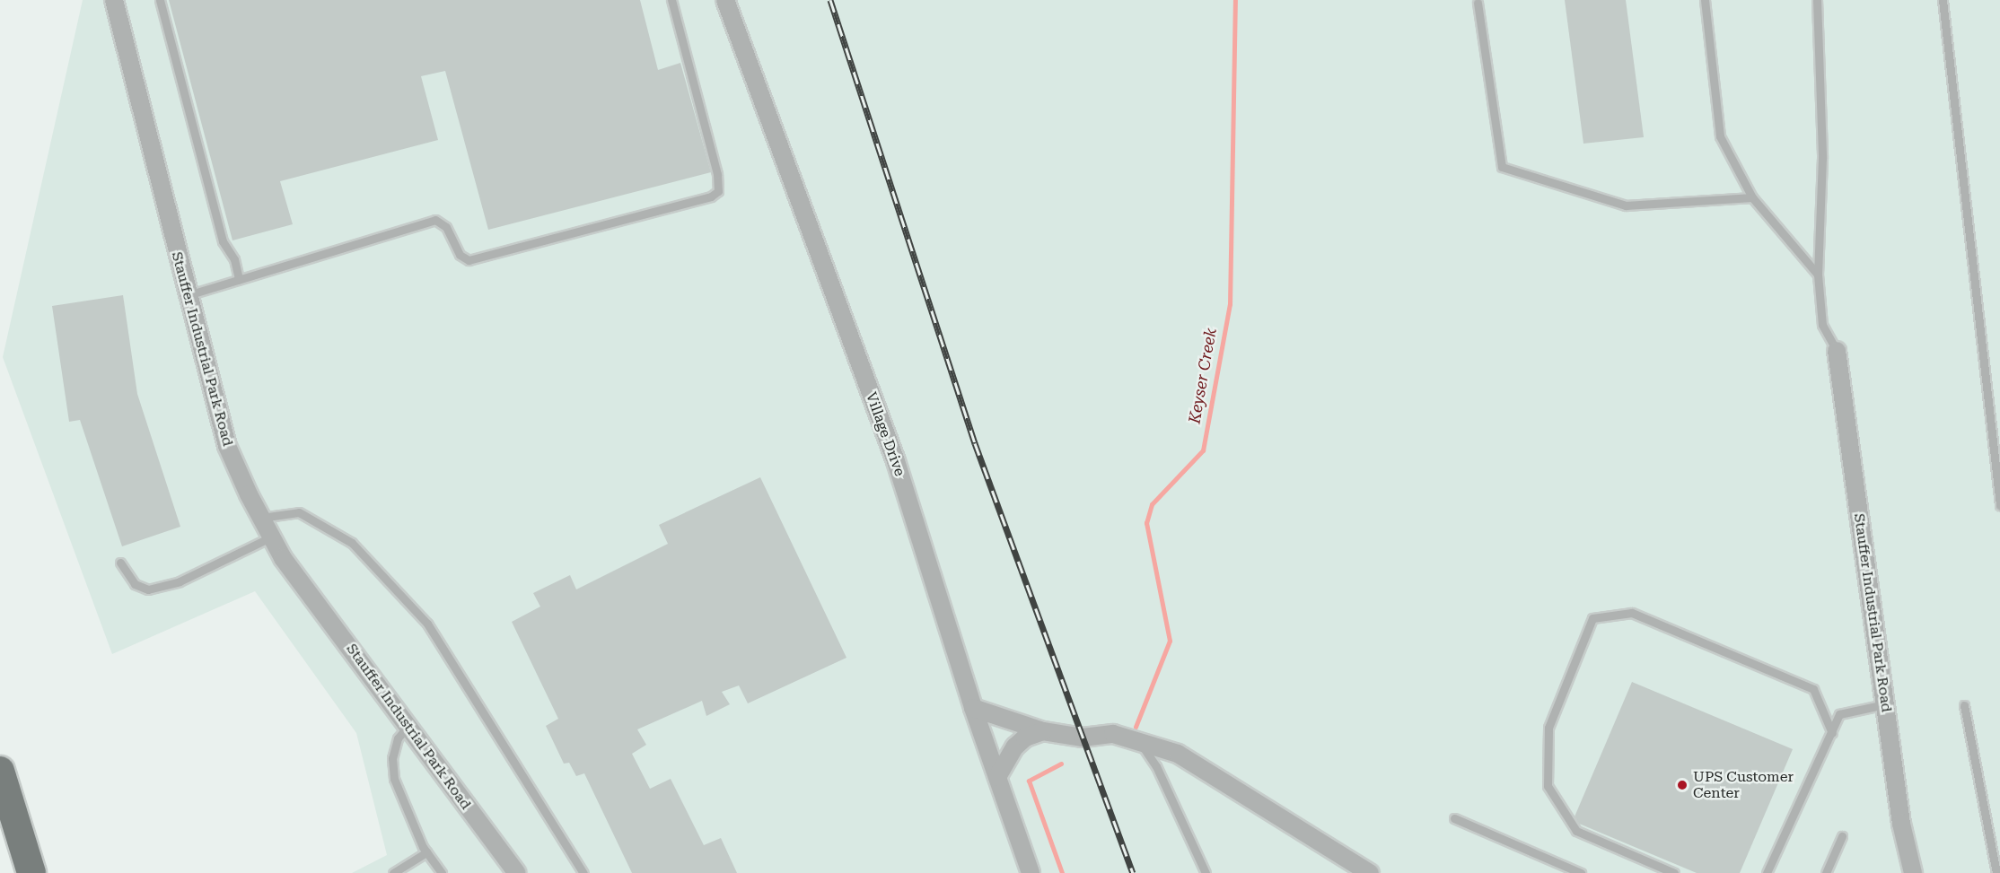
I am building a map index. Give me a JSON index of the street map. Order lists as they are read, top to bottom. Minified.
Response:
{"streets":{"street":["Stauffer Industrial Park Road","Village Drive"]},"water":["Keyser Creek"],"places":["UPS Customer Center"]}
